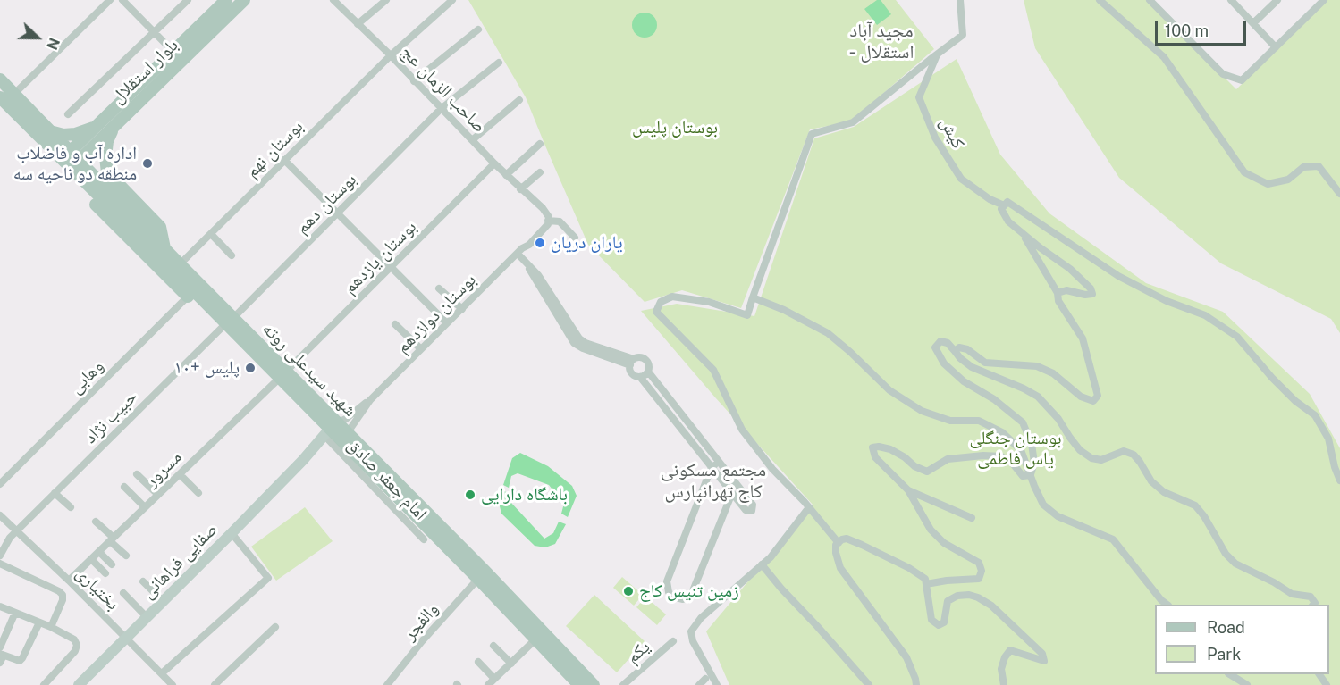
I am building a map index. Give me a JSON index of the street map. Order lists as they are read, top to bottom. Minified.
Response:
{"streets":{"main road":["بلوار استقلال","شهید سیدعلی روته","صفایی فراهانی"],"street":["صاحب الزمان عج","کیش","بوستان نهم","بوستان دهم","بوستان یازدهم","بوستان دوازدهم","وهابی","حبیب نژاد","مسرور","امام جعفر صادق","بختیاری","والفجر","یکم"]},"crossings":[["بلوار استقلال","شهید سیدعلی روته"],["صاحب الزمان عج","بوستان نهم"],["صاحب الزمان عج","بوستان دهم"],["صاحب الزمان عج","بوستان یازدهم"],["صاحب الزمان عج","بوستان دوازدهم"],["بوستان نهم","شهید سیدعلی روته"],["بوستان دهم","شهید سیدعلی روته"],["بوستان دهم","حبیب نژاد"],["بوستان یازدهم","شهید سیدعلی روته"],["بوستان یازدهم","مسرور"],["بوستان دوازدهم","شهید سیدعلی روته"],["بوستان دوازدهم","امام جعفر صادق"],["بوستان دوازدهم","صفایی فراهانی"],["شهید سیدعلی روته","وهابی"],["شهید سیدعلی روته","حبیب نژاد"],["شهید سیدعلی روته","مسرور"],["شهید سیدعلی روته","امام جعفر صادق"],["شهید سیدعلی روته","صفایی فراهانی"],["شهید سیدعلی روته","والفجر"],["حبیب نژاد","بختیاری"],["مسرور","بختیاری"],["امام جعفر صادق","صفایی فراهانی"],["صفایی فراهانی","بختیاری"]],"districts":["مجید آباد - استقلال","مجتمع مسکونی کاج تهرانپارس"],"parks":["بوستان پلیس","بوستان جنگلی یاس فاطمی"],"places":["اداره آب و فاضلاب منطقه دو ناحیه سه","یاران دریان","پلیس +۱۰","باشگاه دارایی","زمین تنیس کاج"],"legend":["Road","Park"],"scale_bar":"100 m","north":"right"}
